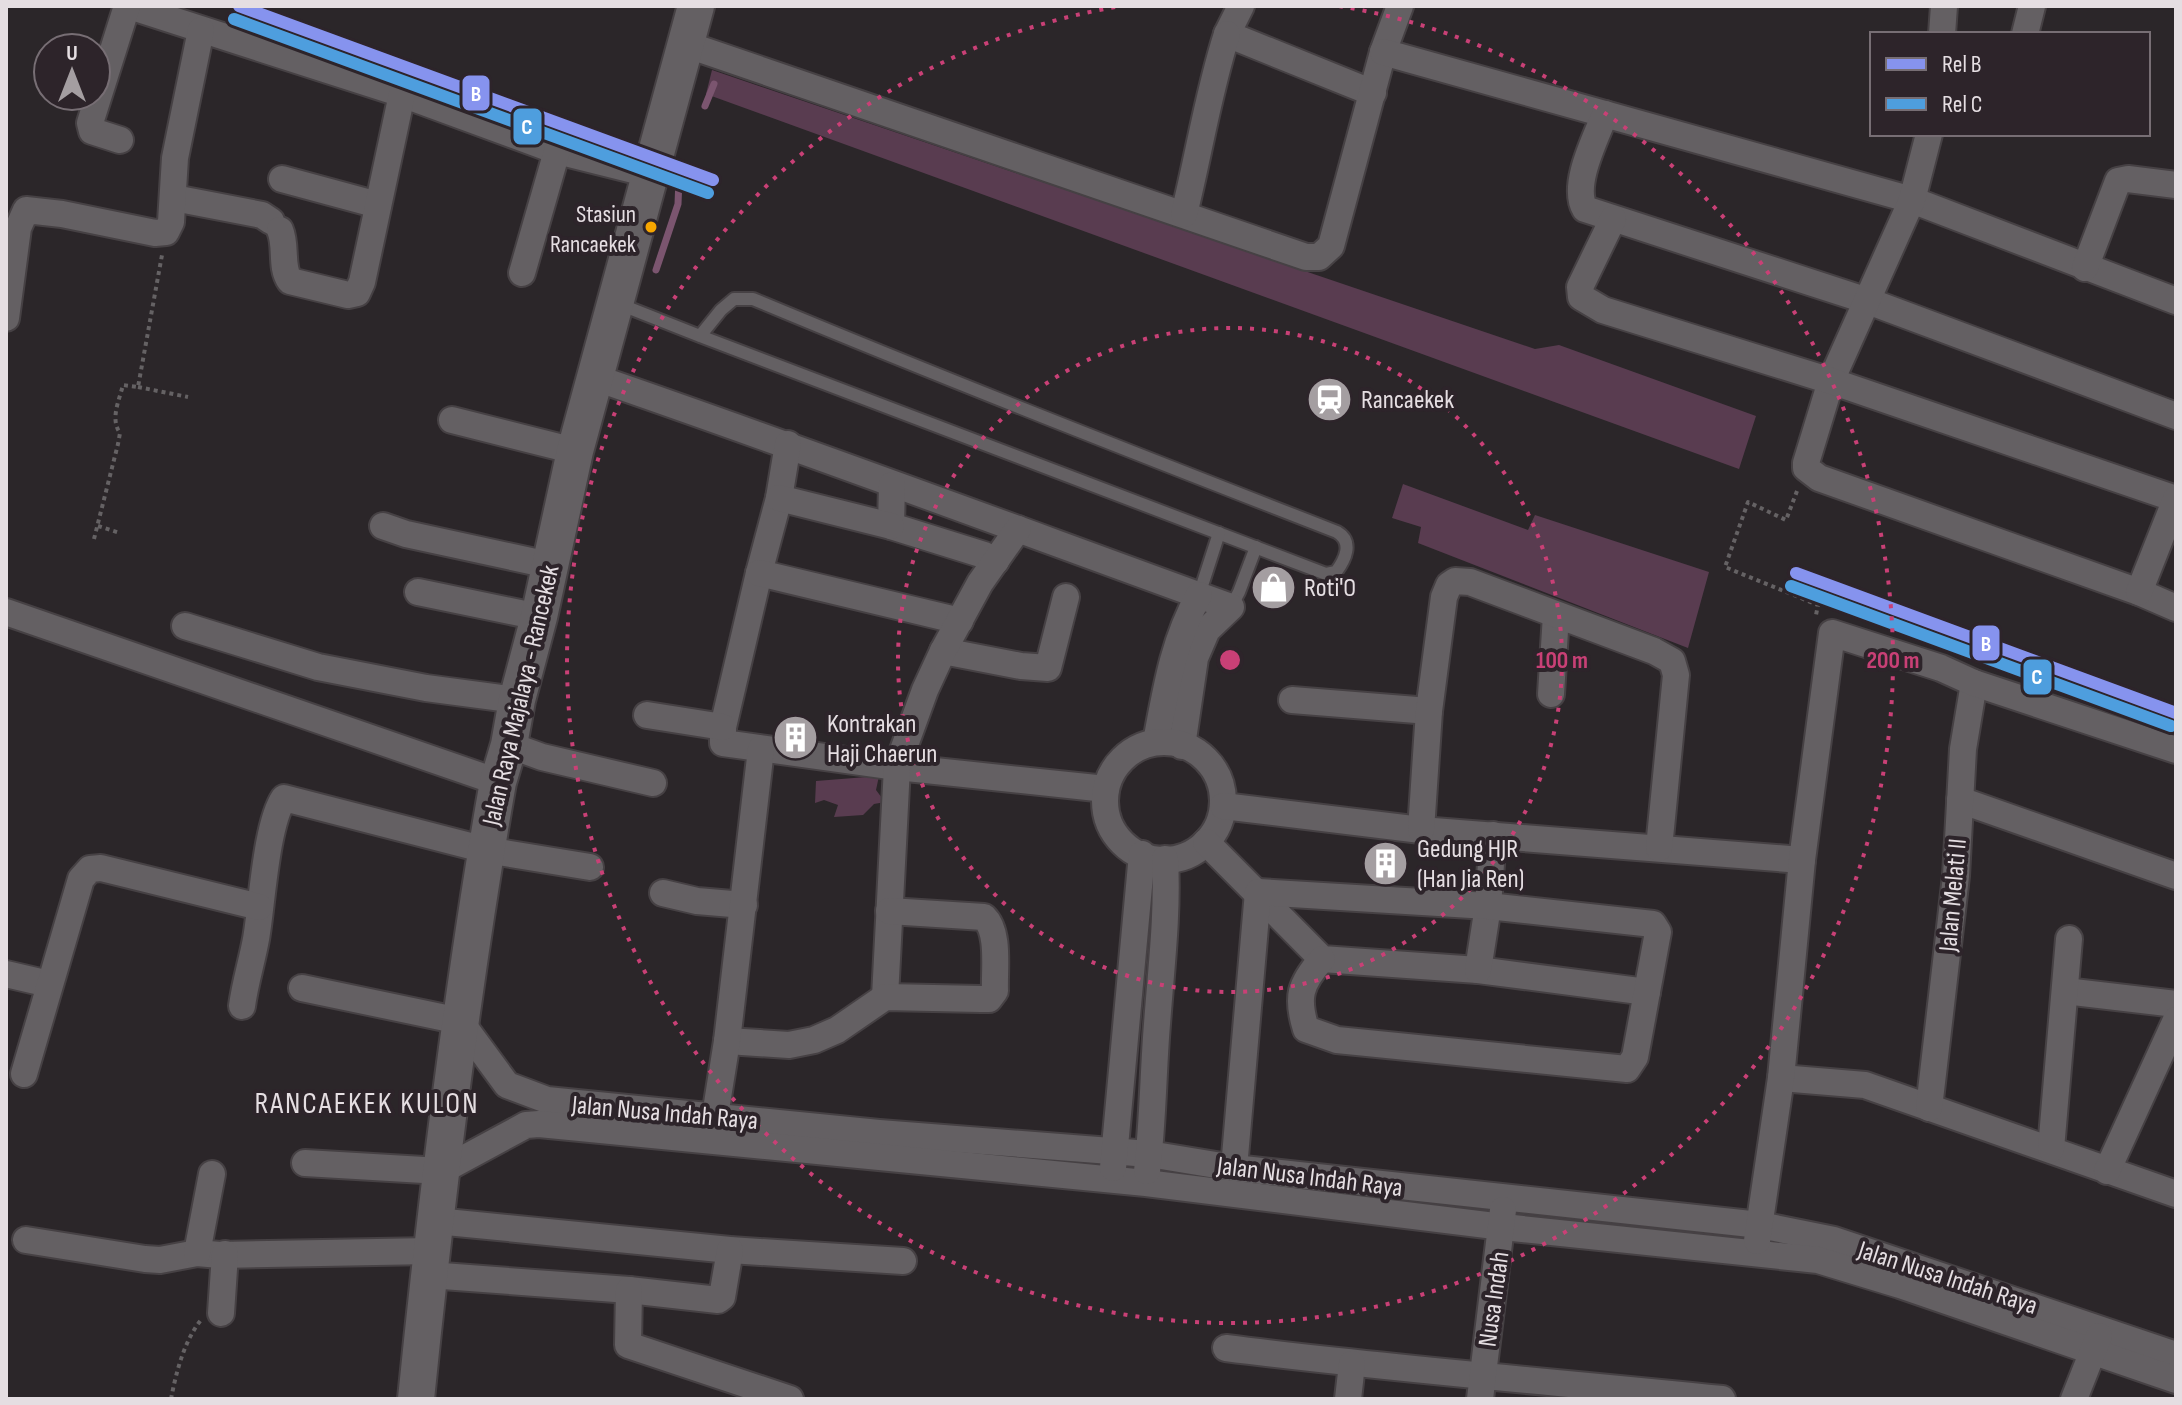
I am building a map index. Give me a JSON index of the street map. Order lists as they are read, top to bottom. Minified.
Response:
{"streets":{"main road":["Jalan Raya Majalaya - Rancekek"],"street":["Jalan Melati II","Jalan Nusa Indah Raya","Nusa Indah"]},"crossings":[["Jalan Raya Majalaya - Rancekek","Jalan Nusa Indah Raya"],["Jalan Nusa Indah Raya","Nusa Indah"]],"districts":["RANCAEKEK KULON"],"places":{"other":["Stasiun Rancaekek"],"station":["Rancaekek"],"shop":["Roti'O"],"building":["Kontrakan Haji Chaerun","Gedung HJR (Han Jia Ren)"]},"lines":["rail line B","rail line C"],"legend":["Rel B","Rel C"],"north":"top","rings":["100 m","200 m"]}
